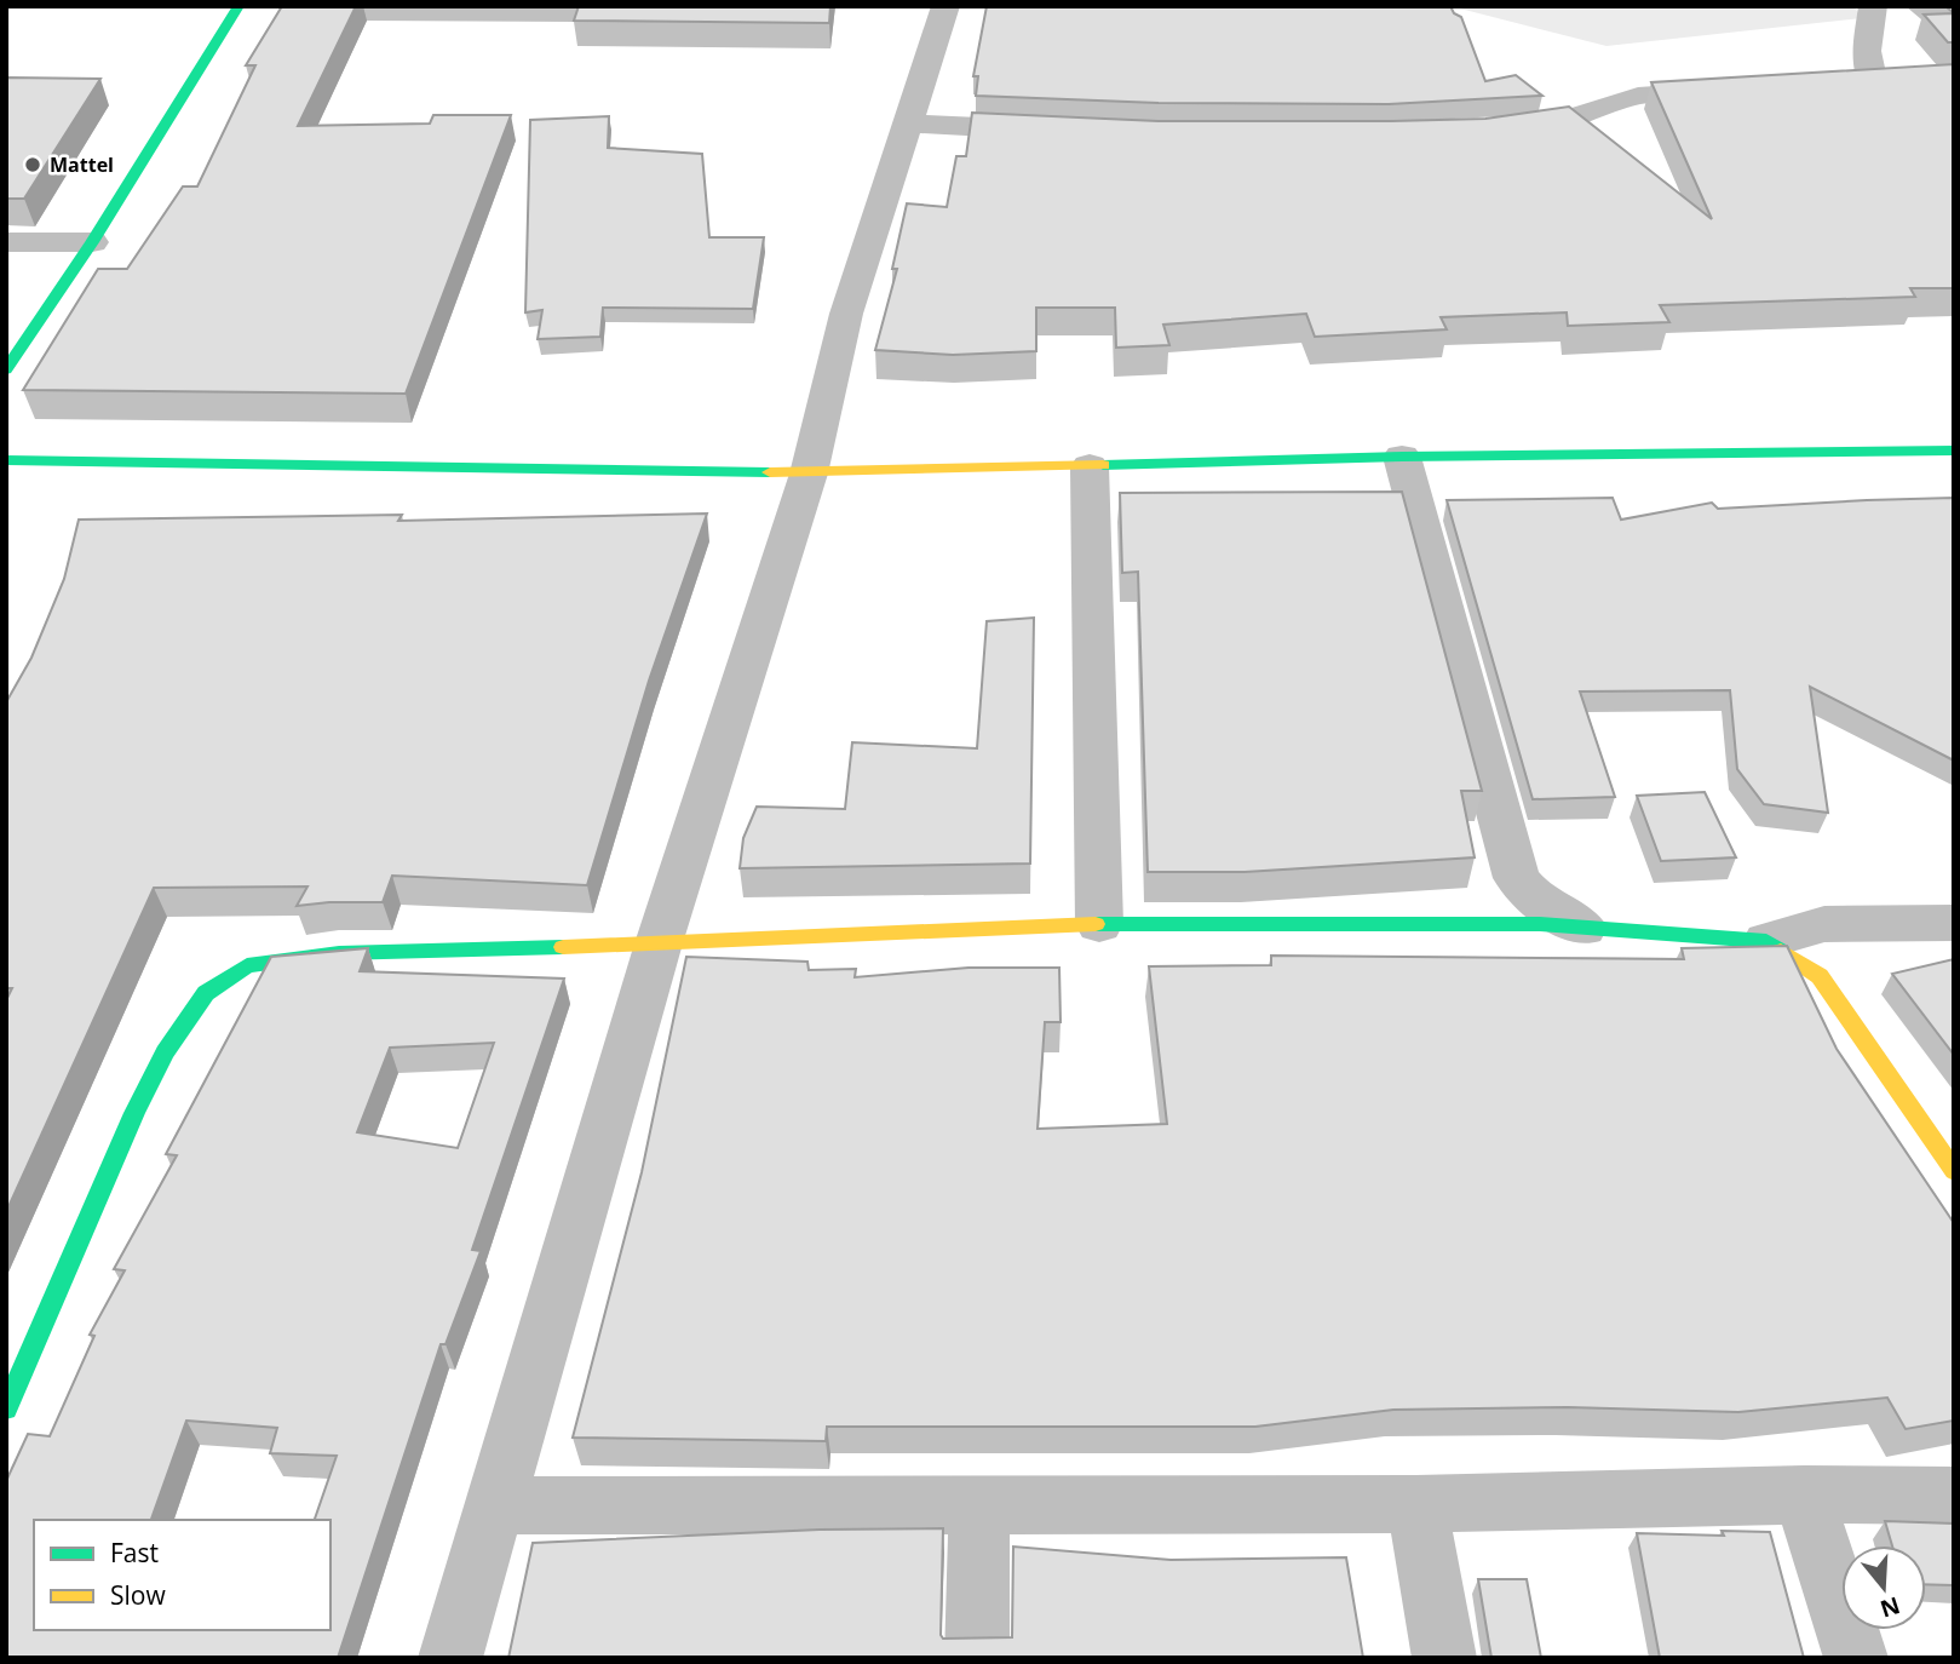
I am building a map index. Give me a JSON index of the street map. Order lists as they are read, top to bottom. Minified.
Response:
{"places":["Mattel"],"legend":["Fast","Slow"],"north":"bottom"}
